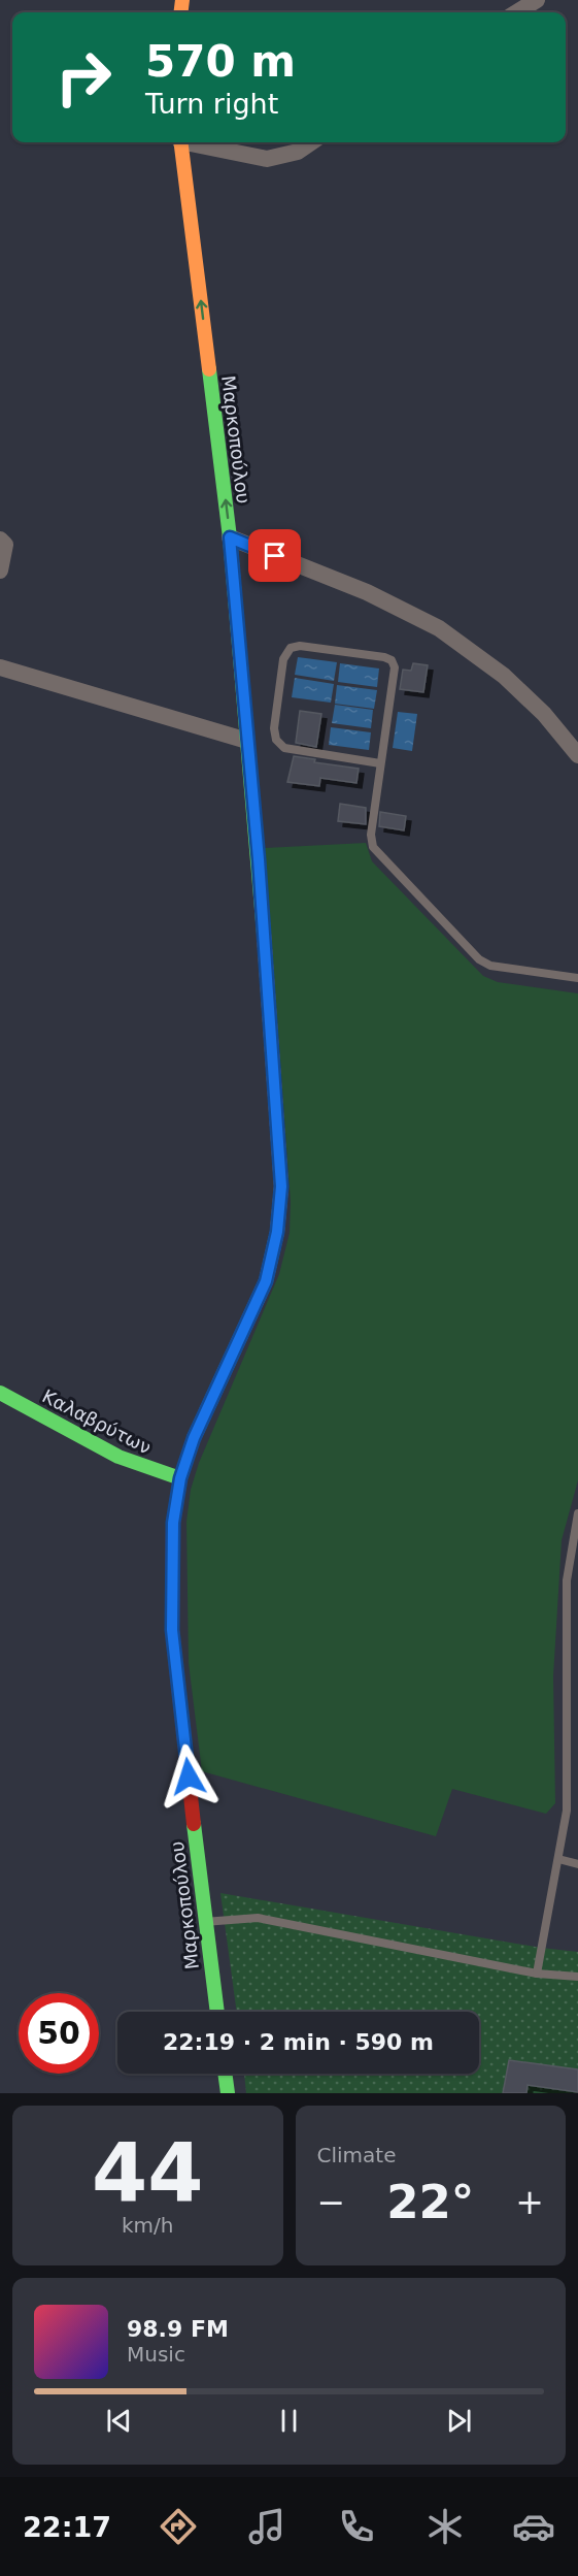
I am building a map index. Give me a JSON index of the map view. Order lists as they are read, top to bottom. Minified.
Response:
{"streets":{"street":["Μαρκοπούλου","Καλαβρύτων"]},"crossings":[["Μαρκοπούλου","Καλαβρύτων"]],"page":{"turn":["570 m","Turn right"],"limit":"50","trip":"22:19 · 2 min · 590 m","tile":[["44","km/h"],"Climate"],"heat":["−","22°","+"],"song":["98.9 FM","Music"],"tabs":"22:17"}}
